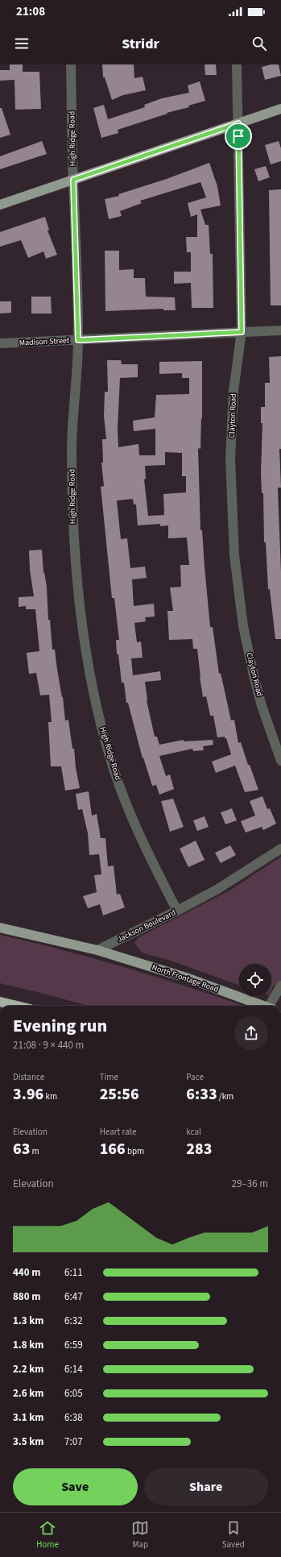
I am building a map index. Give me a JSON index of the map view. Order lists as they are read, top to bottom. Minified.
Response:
{"streets":{"main road":["North Frontage Road"],"street":["High Ridge Road","Madison Street","Clayton Road","Jackson Boulevard"]},"crossings":[["High Ridge Road","Madison Street"],["High Ridge Road","Jackson Boulevard"],["Madison Street","Clayton Road"],["Jackson Boulevard","North Frontage Road"]],"page":{"status":"21:08","header":"Stridr","heading":["Evening run","21:08 · 9 × 440 m"],"stats":[["Distance","3.96 km"],["Time","25:56"],["Pace","6:33 /km"],["Elevation","63 m"],["Heart rate","166 bpm"],["kcal","283"]],"chart":["Elevation","29–36 m"],"list":[{"name":"440 m","note":"6:11"},{"name":"880 m","note":"6:47"},{"name":"1.3 km","note":"6:32"},{"name":"1.8 km","note":"6:59"},{"name":"2.2 km","note":"6:14"},{"name":"2.6 km","note":"6:05"},{"name":"3.1 km","note":"6:38"},{"name":"3.5 km","note":"7:07"}],"buttons":["Save","Share"],"tabs":["Home","Map","Saved"]}}
